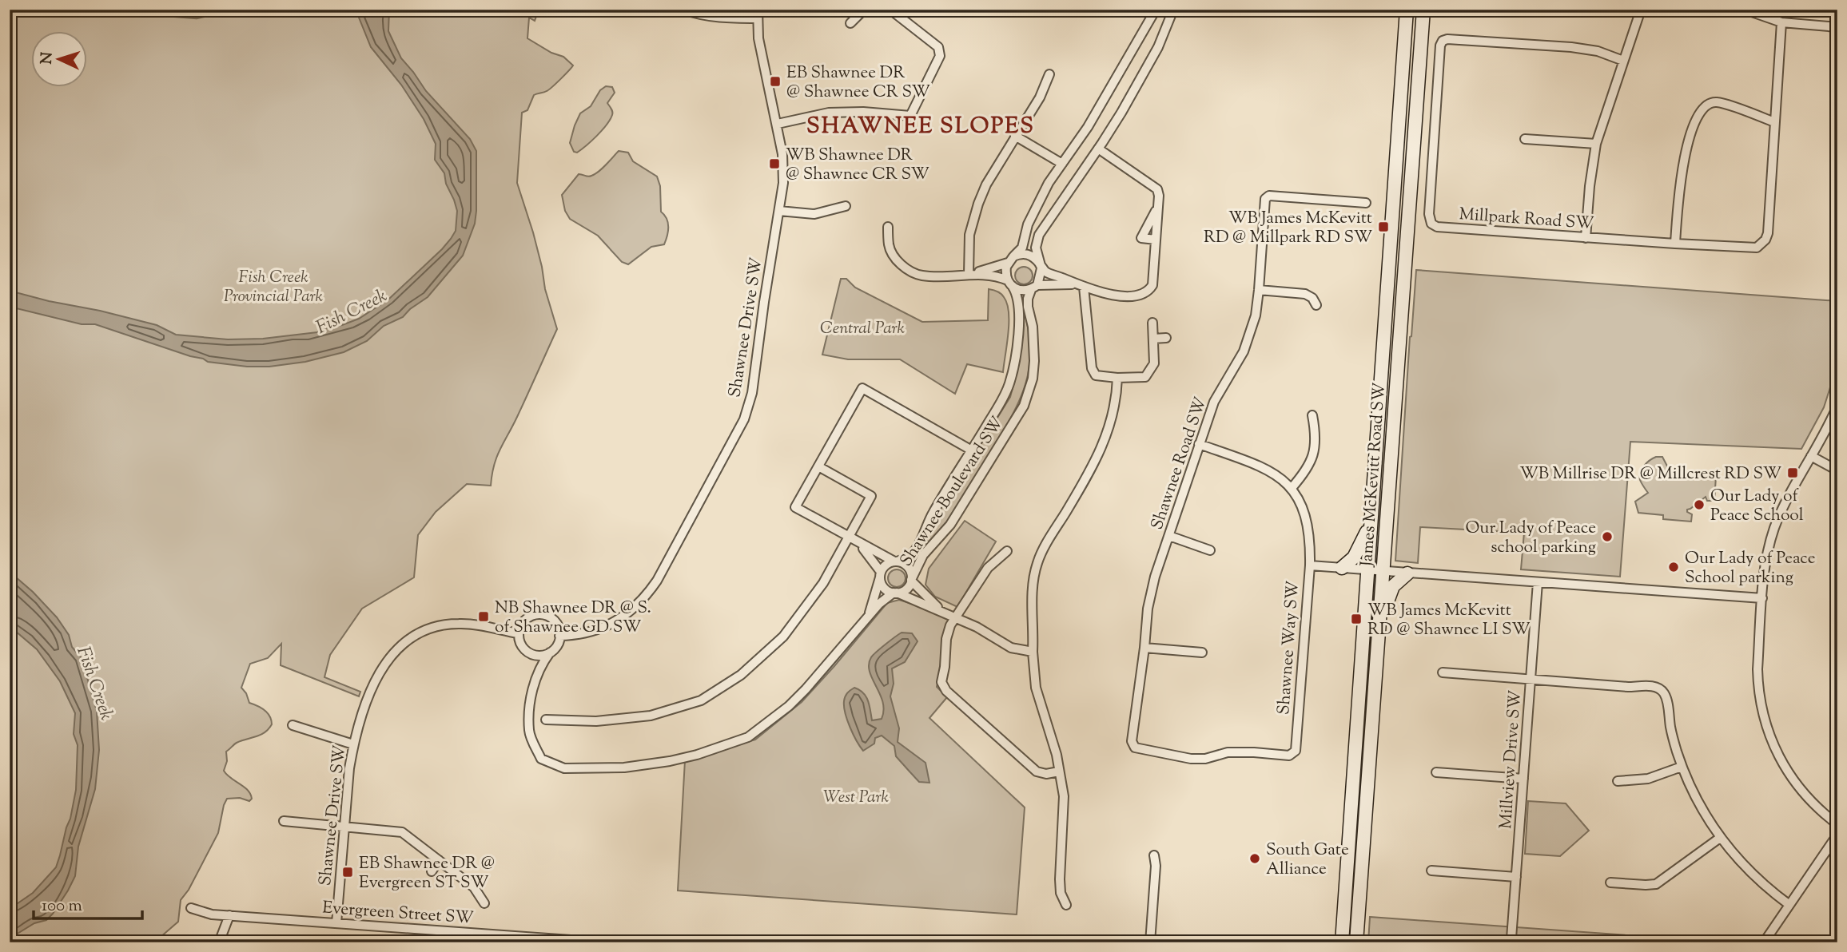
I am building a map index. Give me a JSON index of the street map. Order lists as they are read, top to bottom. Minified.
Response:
{"streets":{"main road":["James McKevitt Road SW"],"street":["Millpark Road SW","Shawnee Drive SW","Shawnee Road SW","Shawnee Boulevard SW","Shawnee Way SW","Millview Drive SW","Evergreen Street SW"]},"crossings":[["Shawnee Drive SW","Shawnee Boulevard SW"],["Shawnee Drive SW","Evergreen Street SW"],["Shawnee Road SW","Shawnee Way SW"]],"districts":["SHAWNEE SLOPES"],"water":["Fish Creek"],"parks":["Fish Creek Provincial Park","Central Park","West Park"],"places":{"transit":["EB Shawnee DR @ Shawnee CR SW","WB Shawnee DR @ Shawnee CR SW","WB James McKevitt RD @ Millpark RD SW","WB Millrise DR @ Millcrest RD SW","NB Shawnee DR @ S. of Shawnee GD SW","WB James McKevitt RD @ Shawnee LI SW","EB Shawnee DR @ Evergreen ST SW"],"other":["Our Lady of Peace School","Our Lady of Peace school parking","Our Lady of Peace School parking","South Gate Alliance"]},"scale_bar":"100 m","north":"left"}
